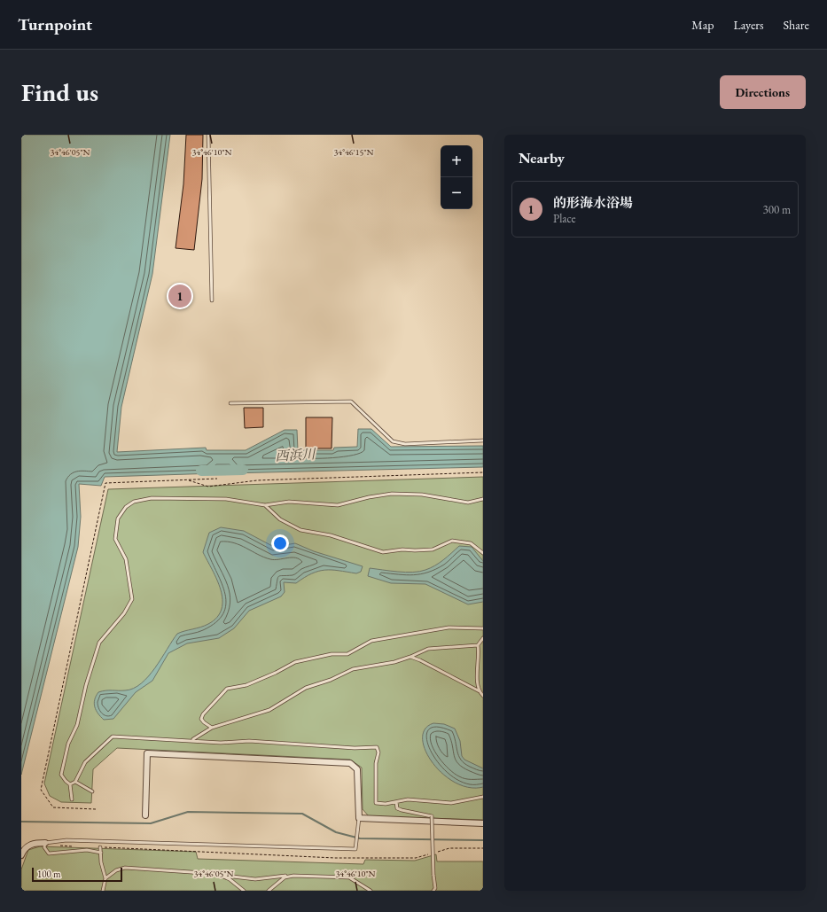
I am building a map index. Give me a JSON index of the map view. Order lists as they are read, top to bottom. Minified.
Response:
{"water":["西浜川"],"scale_bar":"100 m","page":{"header":"Turnpoint","nav":["Map","Layers","Share"],"buttons":"Directions","title":"Find us","heading":"Nearby","map_buttons":["+","−"],"list":[{"mark":"1","name":"的形海水浴場","note":"Place","value":"300 m"}],"pins":"1","scale":"100 m"},"coordinates":["34°46'05\"N","34°46'10\"N","34°46'15\"N"]}
